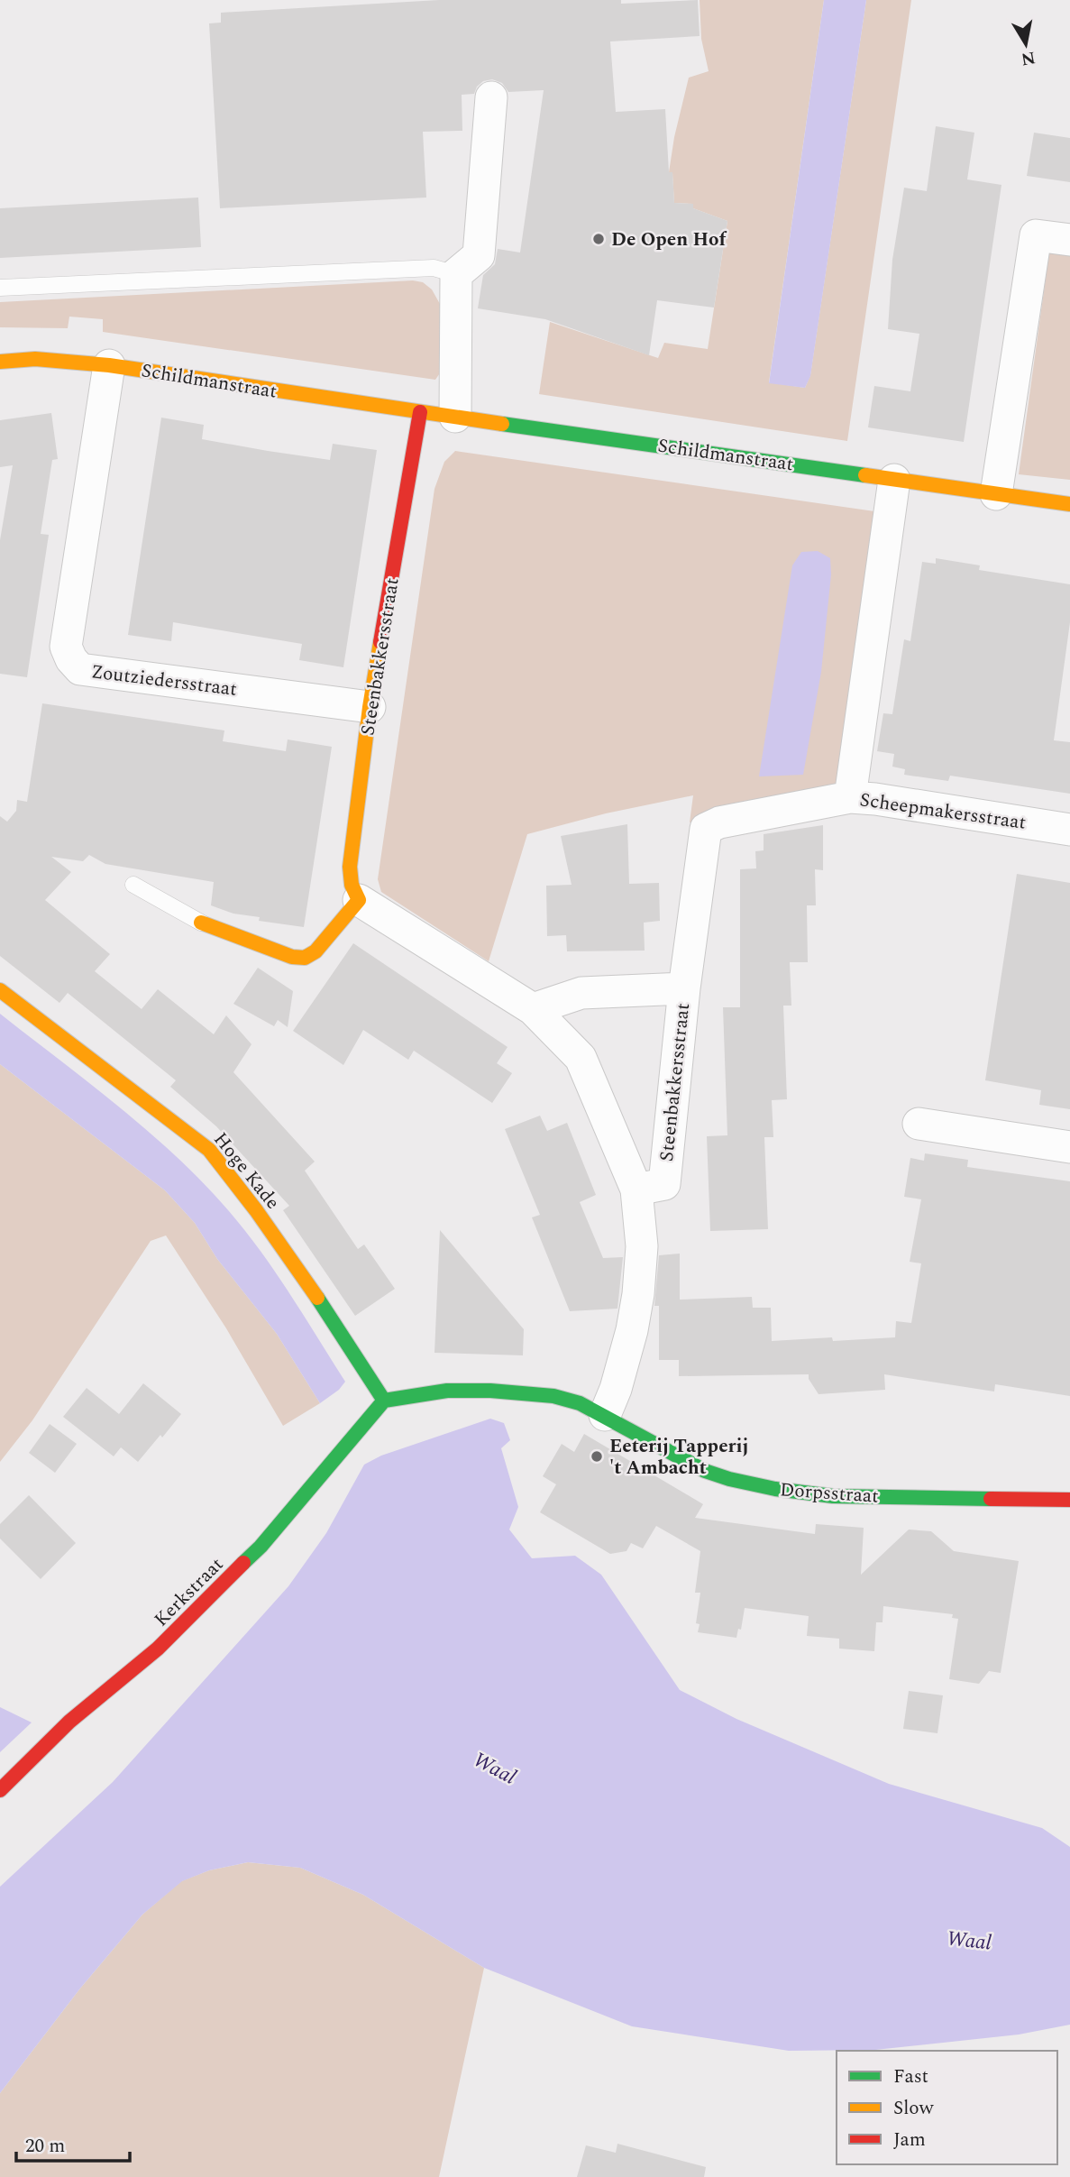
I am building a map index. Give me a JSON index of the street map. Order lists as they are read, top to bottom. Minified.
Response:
{"streets":{"street":["Schildmanstraat","Steenbakkersstraat","Zoutziedersstraat","Scheepmakersstraat","Hoge Kade","Dorpsstraat","Kerkstraat"]},"crossings":[["Schildmanstraat","Steenbakkersstraat"],["Schildmanstraat","Zoutziedersstraat"],["Steenbakkersstraat","Zoutziedersstraat"],["Steenbakkersstraat","Scheepmakersstraat"],["Hoge Kade","Dorpsstraat"],["Hoge Kade","Kerkstraat"],["Dorpsstraat","Kerkstraat"]],"water":["Waal"],"places":["De Open Hof","Eeterij Tapperij 't Ambacht"],"legend":["Fast","Slow","Jam"],"scale_bar":"20 m","north":"bottom"}
